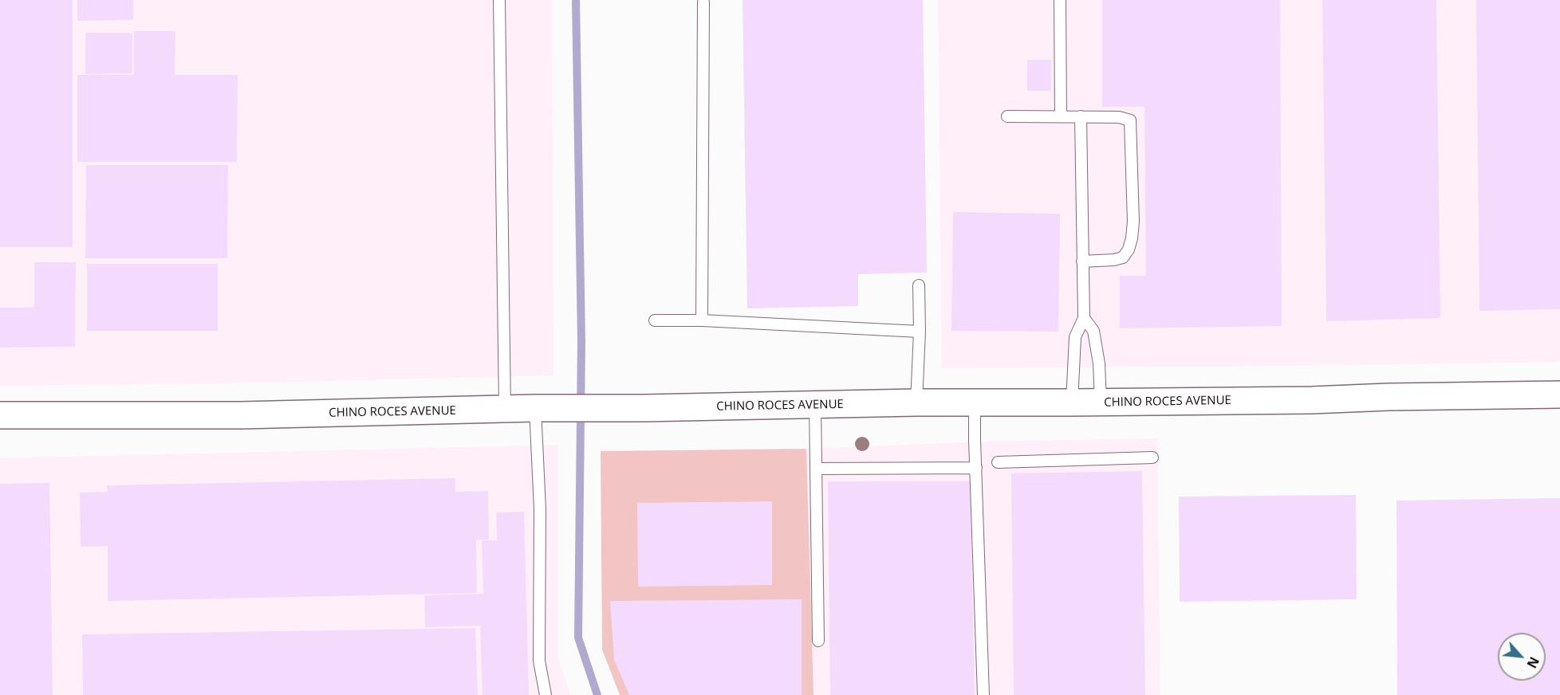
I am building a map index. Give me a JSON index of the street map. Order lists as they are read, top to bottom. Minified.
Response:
{"streets":{"main road":["CHINO ROCES AVENUE"]},"north":"bottom right"}
